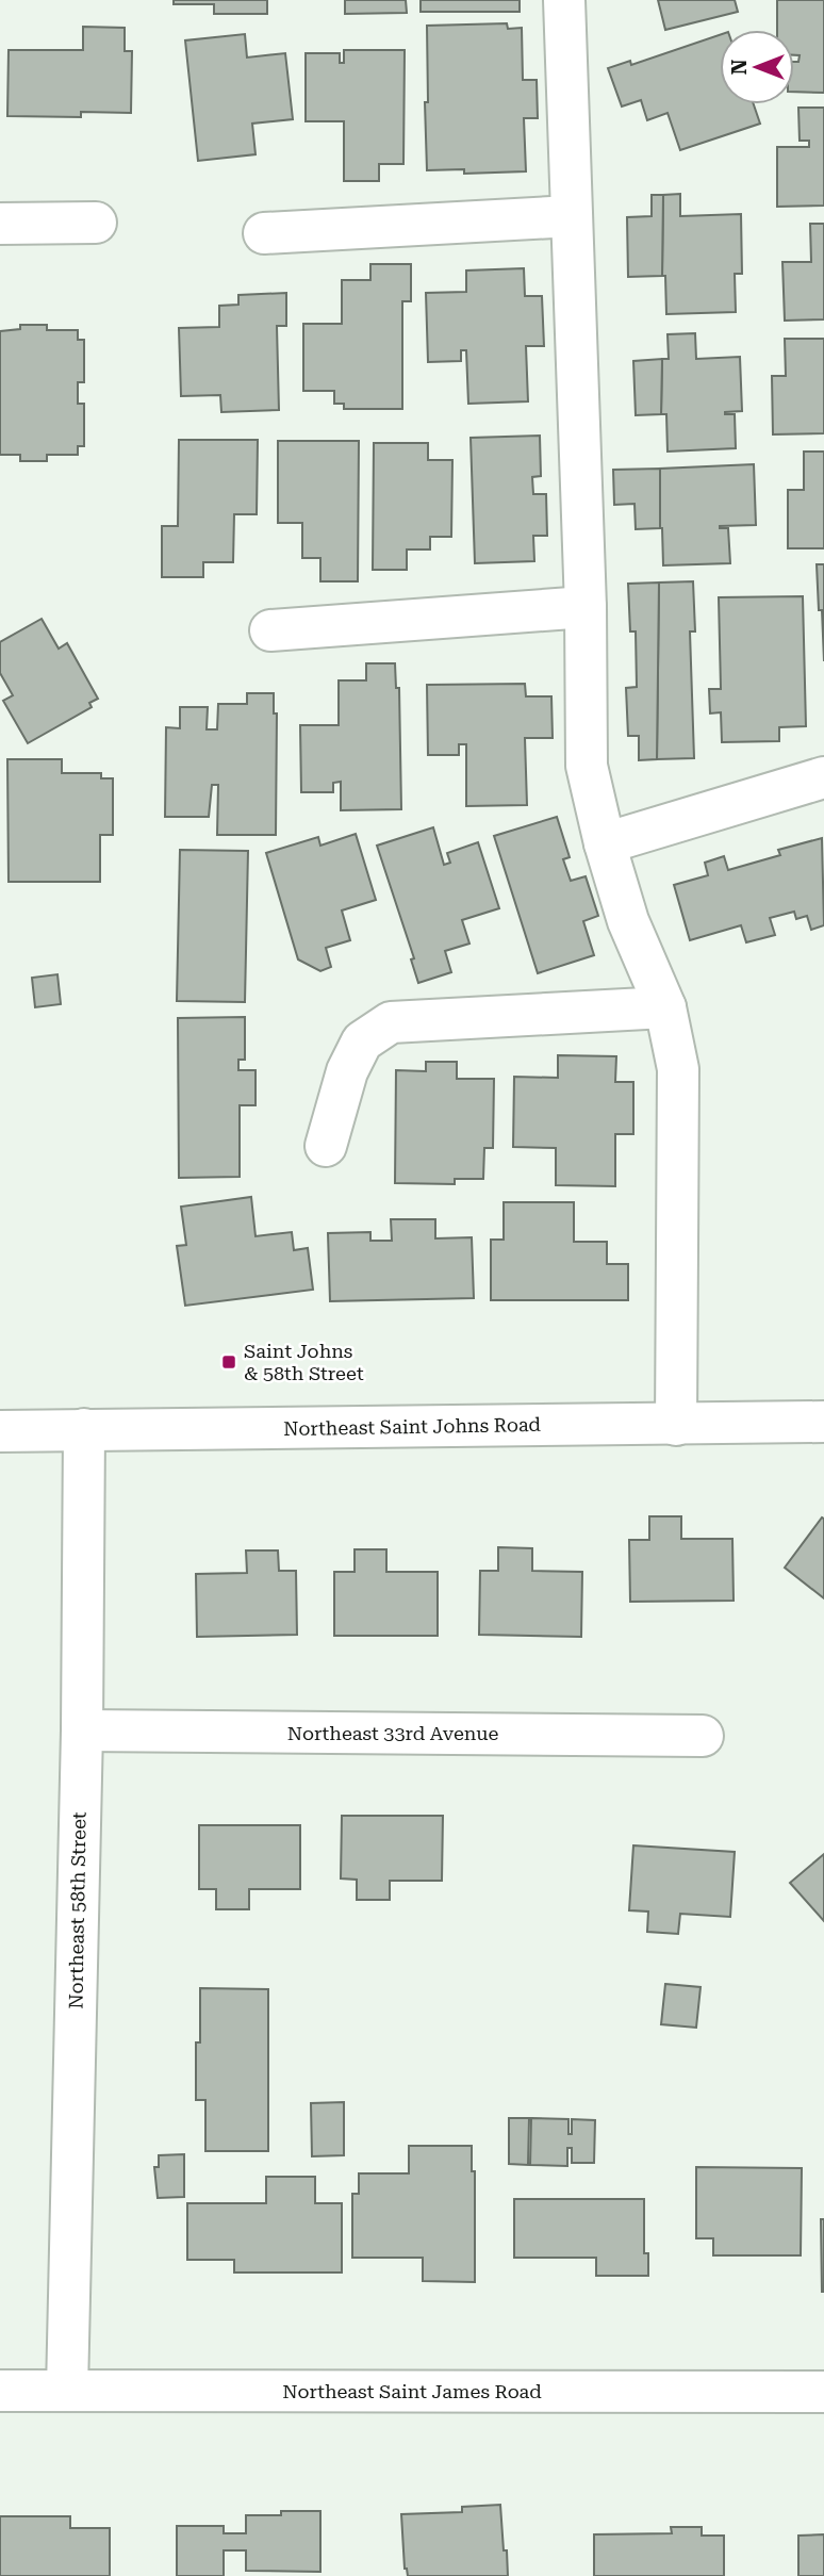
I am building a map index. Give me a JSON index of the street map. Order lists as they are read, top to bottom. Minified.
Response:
{"streets":{"street":["Northeast Saint Johns Road","Northeast 33rd Avenue","Northeast 58th Street","Northeast Saint James Road"]},"crossings":[["Northeast Saint Johns Road","Northeast 58th Street"],["Northeast 33rd Avenue","Northeast 58th Street"],["Northeast 58th Street","Northeast Saint James Road"]],"places":{"transit":["Saint Johns & 58th Street"]},"north":"left"}
